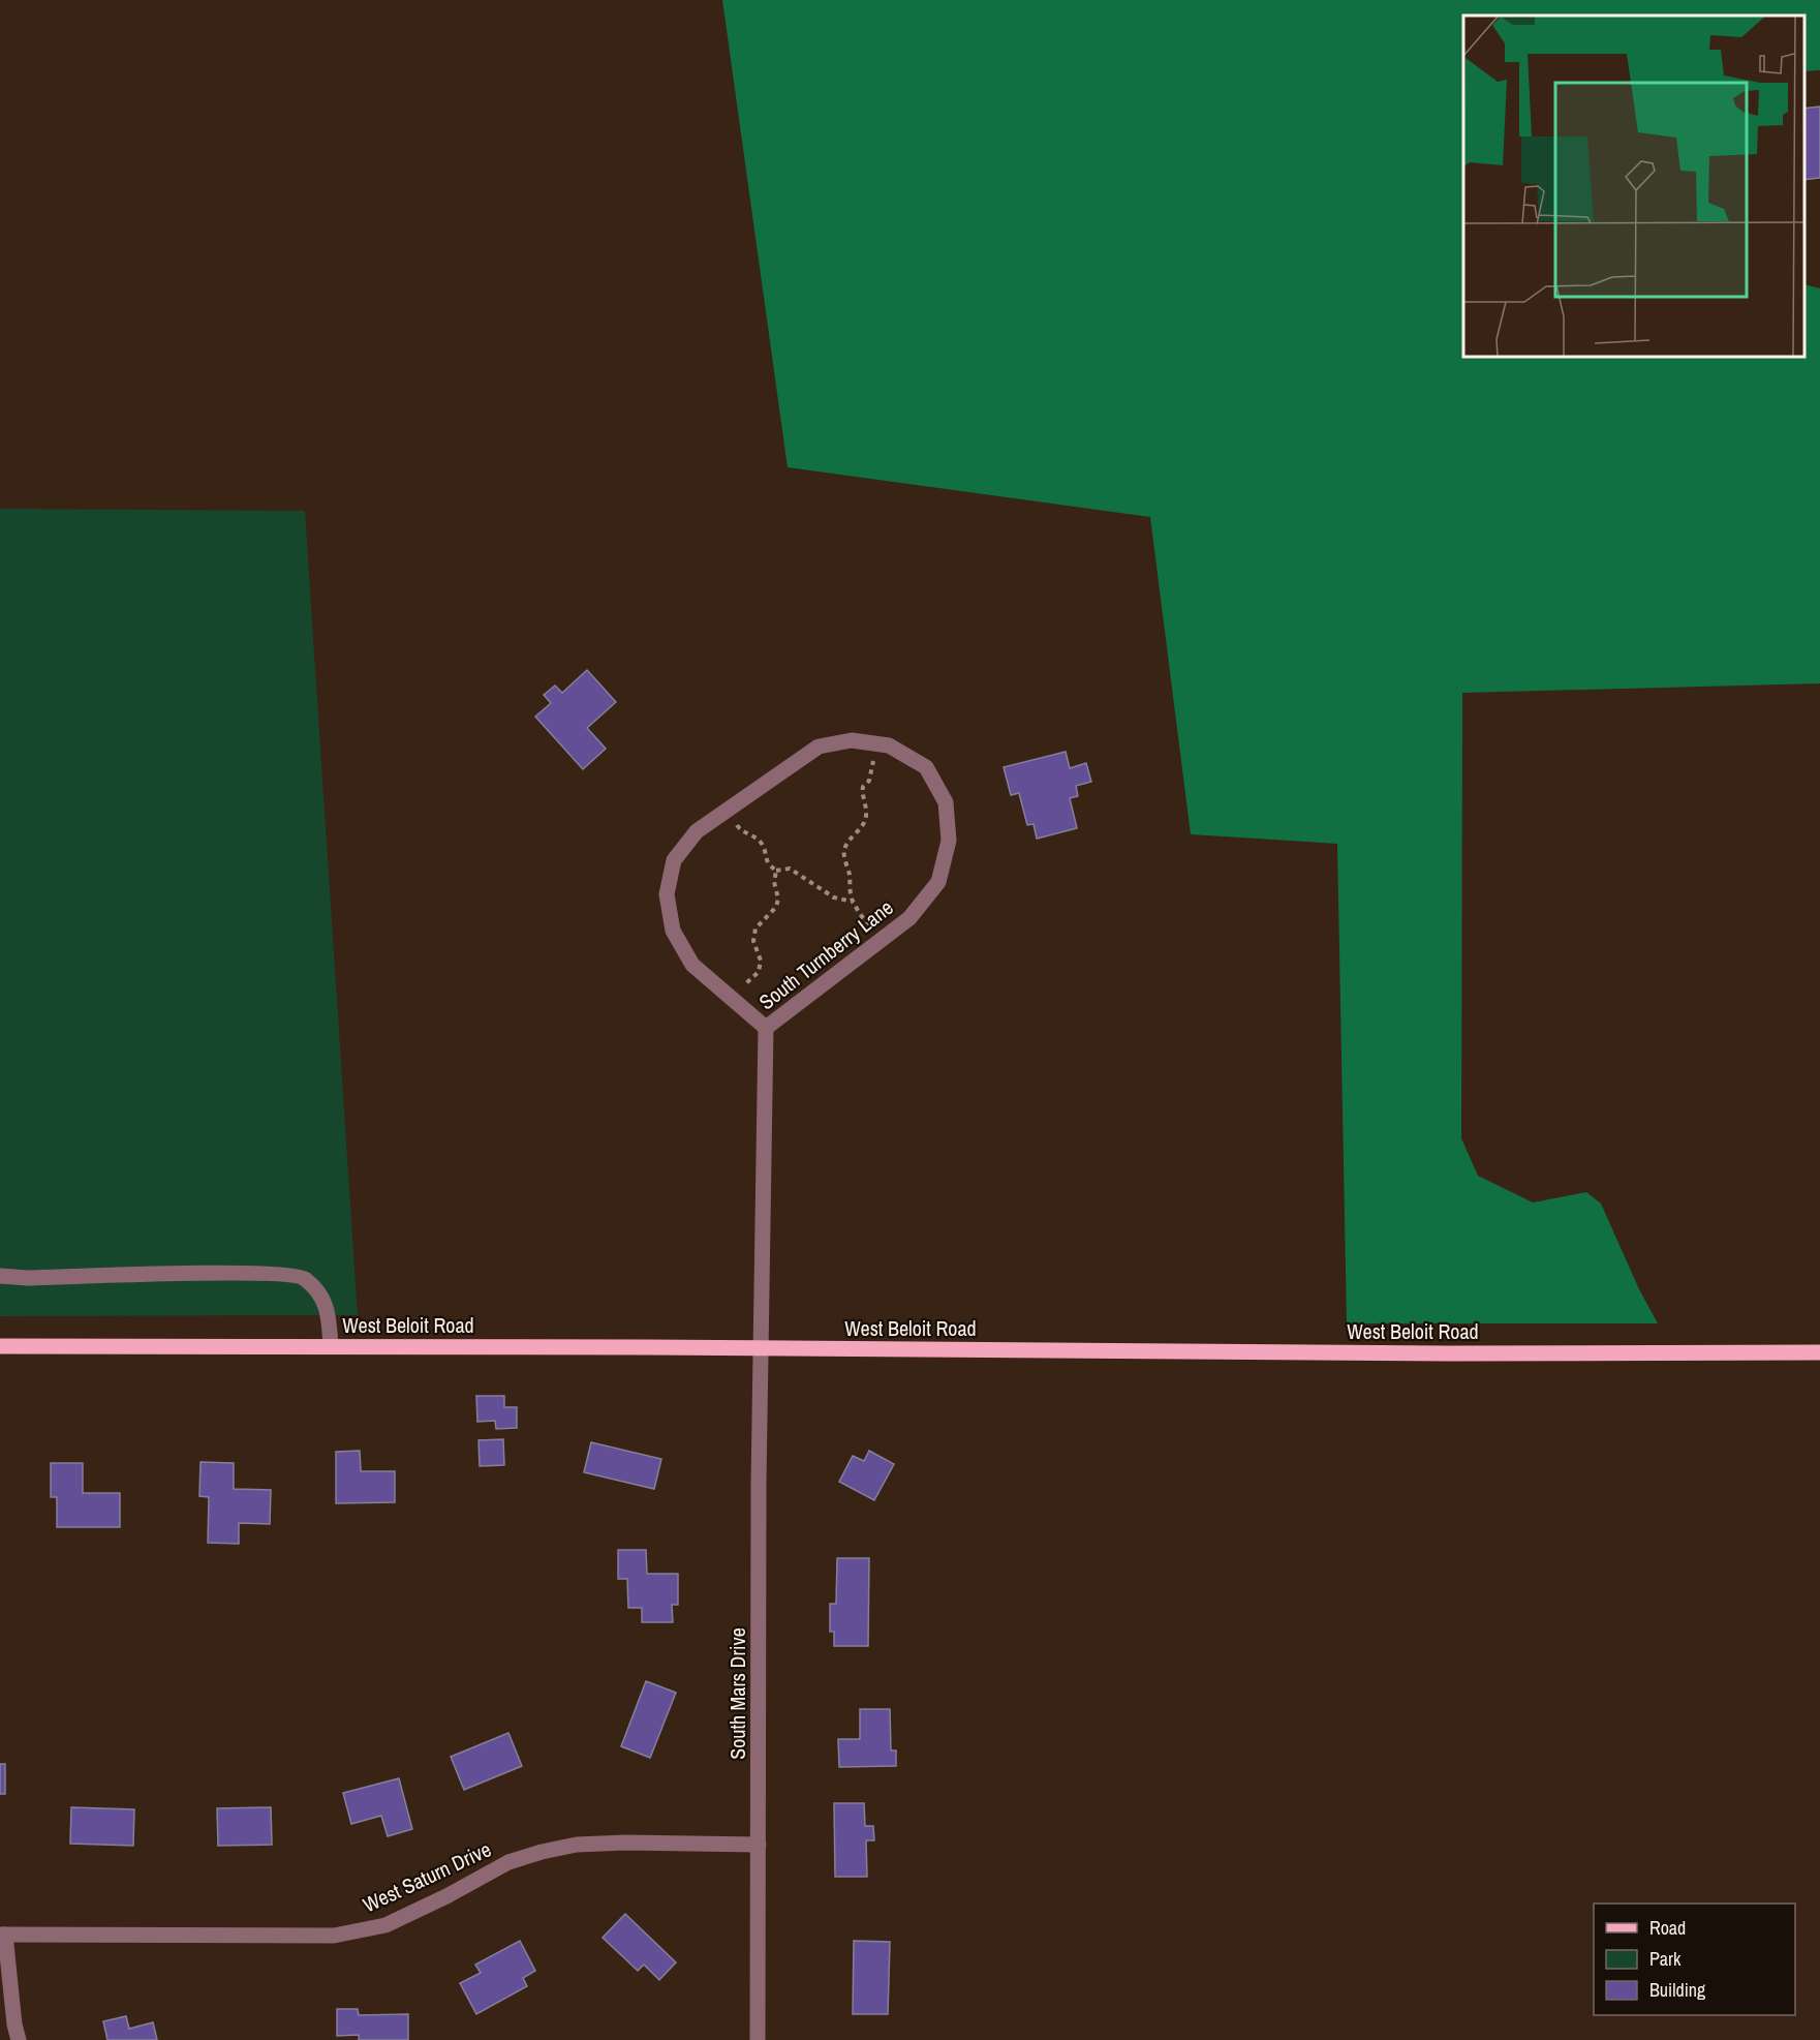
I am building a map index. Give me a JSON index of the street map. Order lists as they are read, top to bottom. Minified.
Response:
{"streets":{"main road":["West Beloit Road"],"street":["South Turnberry Lane","South Mars Drive","West Saturn Drive"]},"crossings":[["South Turnberry Lane","West Beloit Road"],["South Turnberry Lane","South Mars Drive"],["West Beloit Road","South Mars Drive"],["South Mars Drive","West Saturn Drive"]],"legend":["Road","Park","Building"]}
